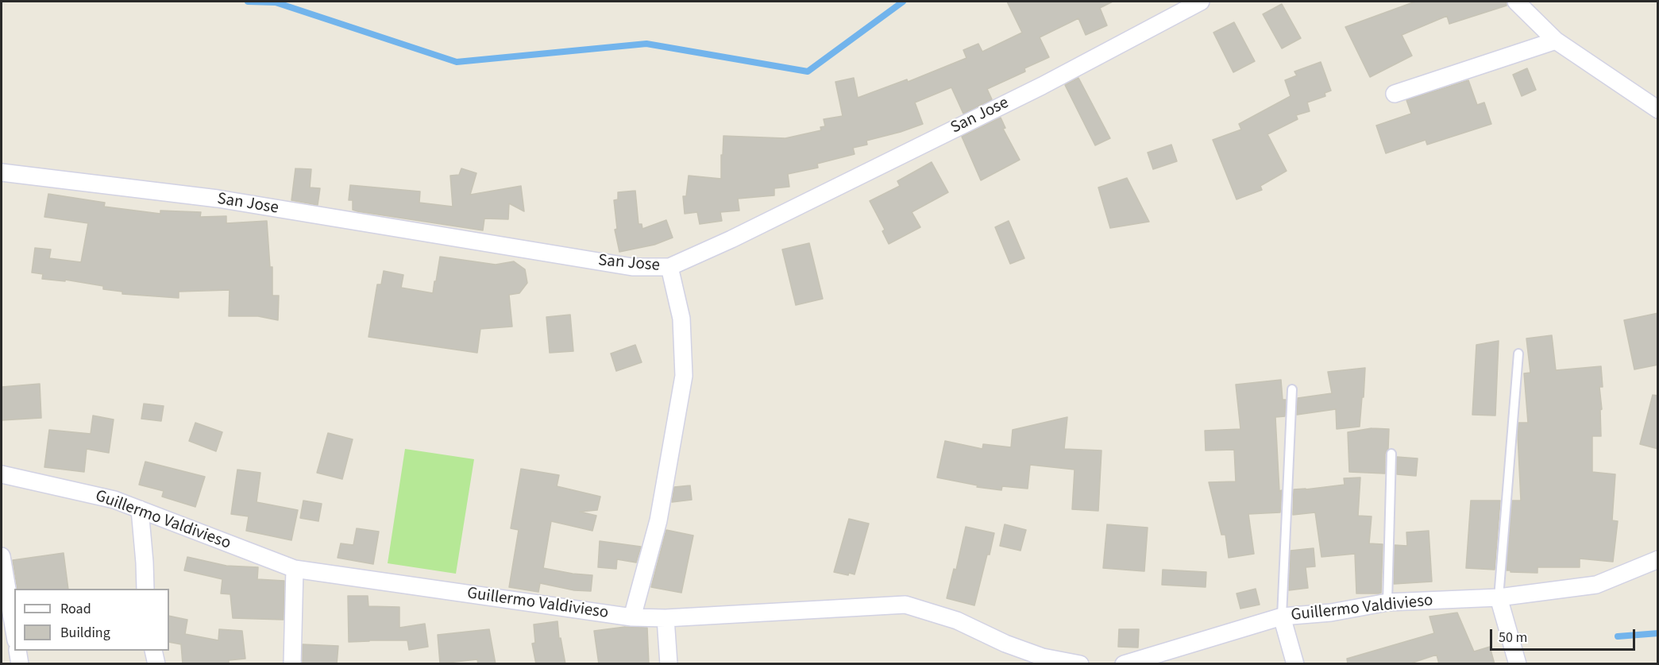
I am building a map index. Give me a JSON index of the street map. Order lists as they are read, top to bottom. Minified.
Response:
{"streets":{"street":["San Jose","Guillermo Valdivieso"]},"legend":["Road","Building"],"scale_bar":"50 m"}
